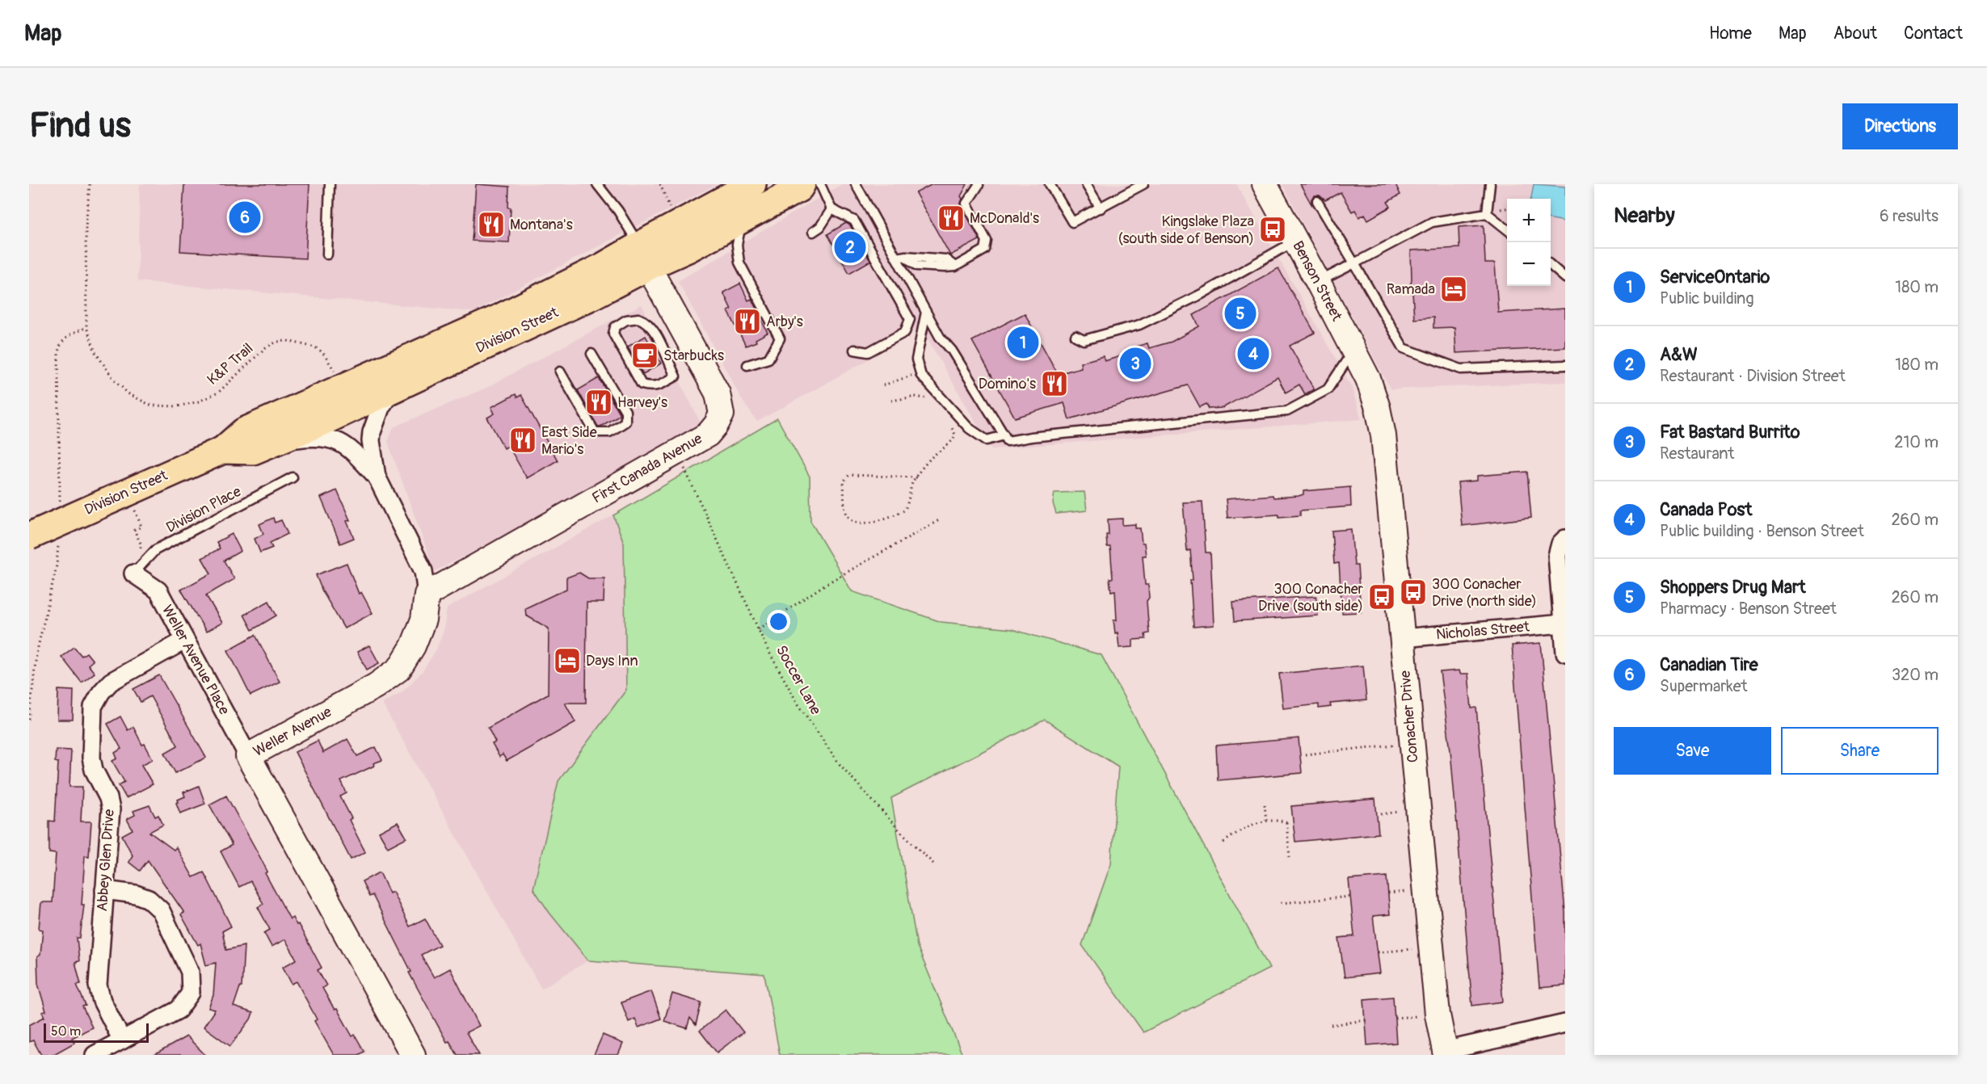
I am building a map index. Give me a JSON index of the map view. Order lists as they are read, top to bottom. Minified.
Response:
{"streets":{"main road":["Division Street"],"street":["Benson Street","First Canada Avenue","Nicholas Street","Weller Avenue Place","Conacher Drive","Weller Avenue","Abbey Glen Drive"],"lane":["Division Place"],"path":["K&P Trail","Soccer Lane"]},"crossings":[["Benson Street","Conacher Drive"],["Division Street","First Canada Avenue"],["Division Street","Weller Avenue"],["First Canada Avenue","Soccer Lane"],["First Canada Avenue","Weller Avenue"],["Division Place","Weller Avenue Place"],["Nicholas Street","Conacher Drive"],["Weller Avenue Place","Weller Avenue"],["Weller Avenue Place","Abbey Glen Drive"]],"places":{"restaurant":["McDonald's","Montana's","Arby's","Domino's","Harvey's","East Side Mario's"],"bus stop":["Kingslake Plaza (south side of Benson)","300 Conacher Drive (north side)","300 Conacher Drive (south side)"],"hotel":["Ramada","Days Inn"],"cafe":["Starbucks"]},"scale_bar":"50 m","page":{"header":"Map","nav":["Home","Map","About","Contact"],"buttons":["Directions",["Save","Share"]],"title":"Find us","heading":["Nearby","6 results"],"map_buttons":["+","−"],"pins":["6","2","5","1","4","3"],"list":[{"mark":"1","name":"ServiceOntario","note":"Public building","value":"180 m"},{"mark":"2","name":"A&W","note":"Restaurant · Division Street","value":"180 m"},{"mark":"3","name":"Fat Bastard Burrito","note":"Restaurant","value":"210 m"},{"mark":"4","name":"Canada Post","note":"Public building · Benson Street","value":"260 m"},{"mark":"5","name":"Shoppers Drug Mart","note":"Pharmacy · Benson Street","value":"260 m"},{"mark":"6","name":"Canadian Tire","note":"Supermarket","value":"320 m"}],"scale":"50 m"}}
